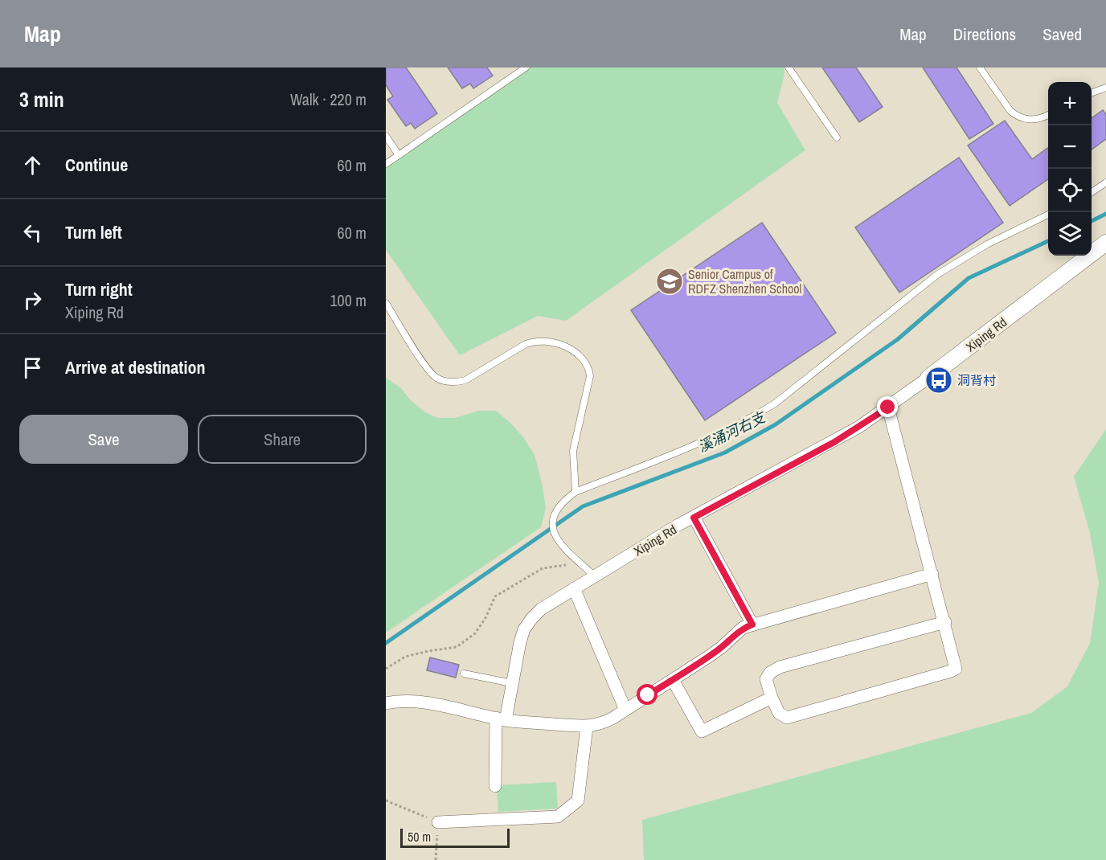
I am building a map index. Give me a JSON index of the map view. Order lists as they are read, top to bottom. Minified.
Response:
{"streets":{"street":["Xiping Rd"]},"water":["溪涌河右支"],"places":{"school or university":["Senior Campus of RDFZ Shenzhen School"],"bus stop":["洞背村"]},"scale_bar":"50 m","page":{"header":"Map","nav":["Map","Directions","Saved"],"heading":["3 min","Walk · 220 m"],"map_buttons":["+","−"],"list":[["Continue","60 m"],["Turn left","60 m"],["Turn right","Xiping Rd","100 m"],"Arrive at destination"],"buttons":["Save","Share"],"scale":"50 m"}}
